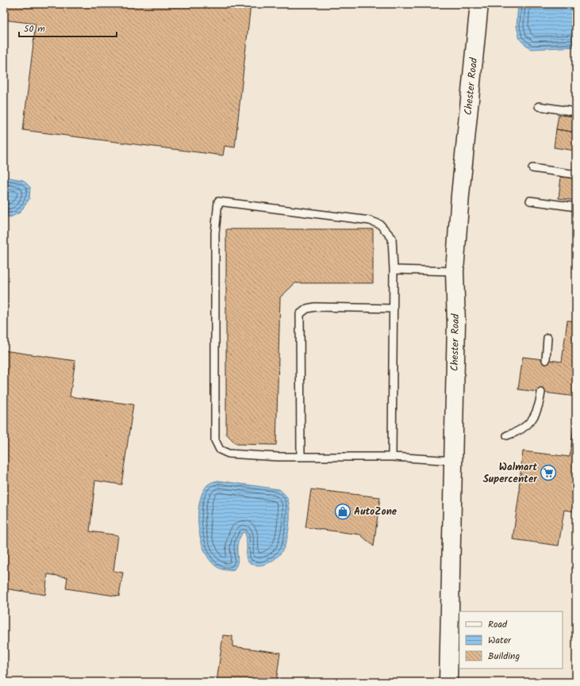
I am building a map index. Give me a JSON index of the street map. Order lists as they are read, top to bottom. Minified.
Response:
{"streets":{"street":["Chester Road"]},"places":{"supermarket":["Walmart Supercenter"],"shop":["AutoZone"]},"legend":["Road","Water","Building"],"scale_bar":"50 m"}
